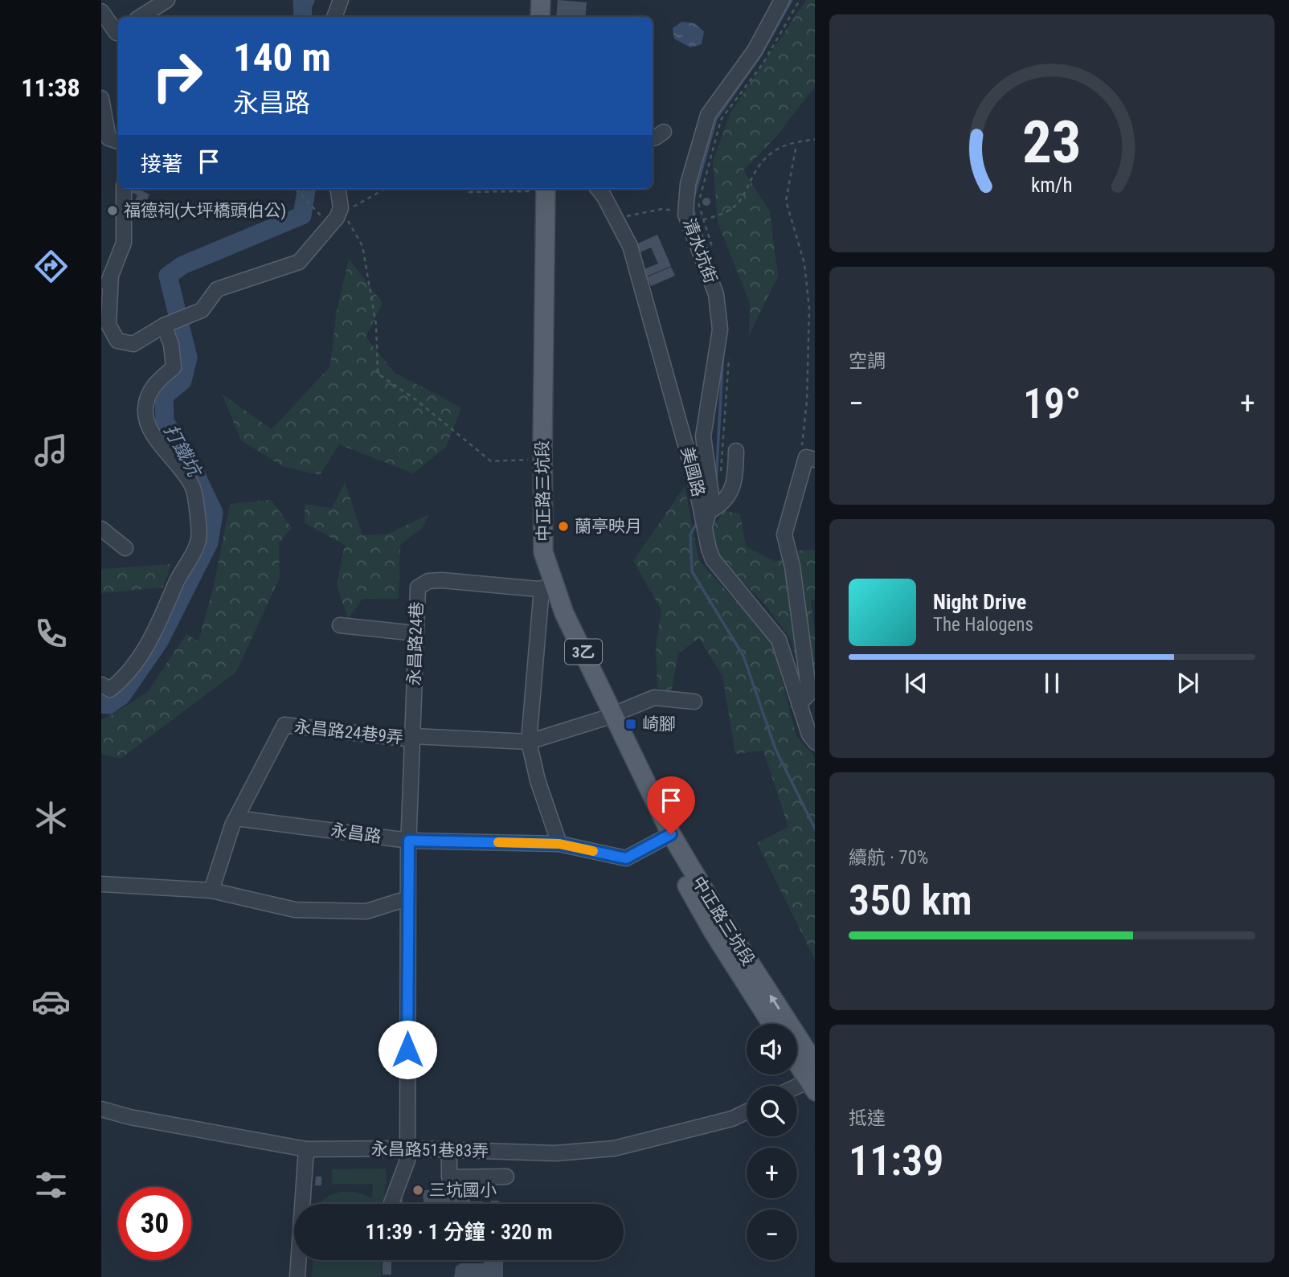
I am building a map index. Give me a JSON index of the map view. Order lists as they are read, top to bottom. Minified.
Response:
{"streets":{"main road":["中正路三坑段","3乙"],"street":["清水坑街","美國路","永昌路24巷","永昌路24巷9弄","永昌路","永昌路51巷83弄"]},"crossings":[["清水坑街","美國路"],["中正路三坑段","永昌路24巷"],["中正路三坑段","永昌路"],["永昌路24巷","永昌路24巷9弄"],["永昌路24巷","永昌路"],["永昌路24巷","永昌路51巷83弄"],["永昌路24巷9弄","永昌路"]],"water":["打鐵坑"],"places":{"other":["福德祠(大坪橋頭伯公)","蘭亭映月","三坑國小"],"transit":["崎腳"]},"page":{"tabs":"11:38","turn":["140 m","永昌路"],"then":"接著","tile":["空調",["續航 · 70%","350 km"],["抵達","11:39"]],"heat":["−","19°","+"],"song":["Night Drive","The Halogens"],"map_buttons":["+","−"],"limit":"30","trip":"11:39 · 1 分鐘 · 320 m","gauge":["23","km/h"]}}
